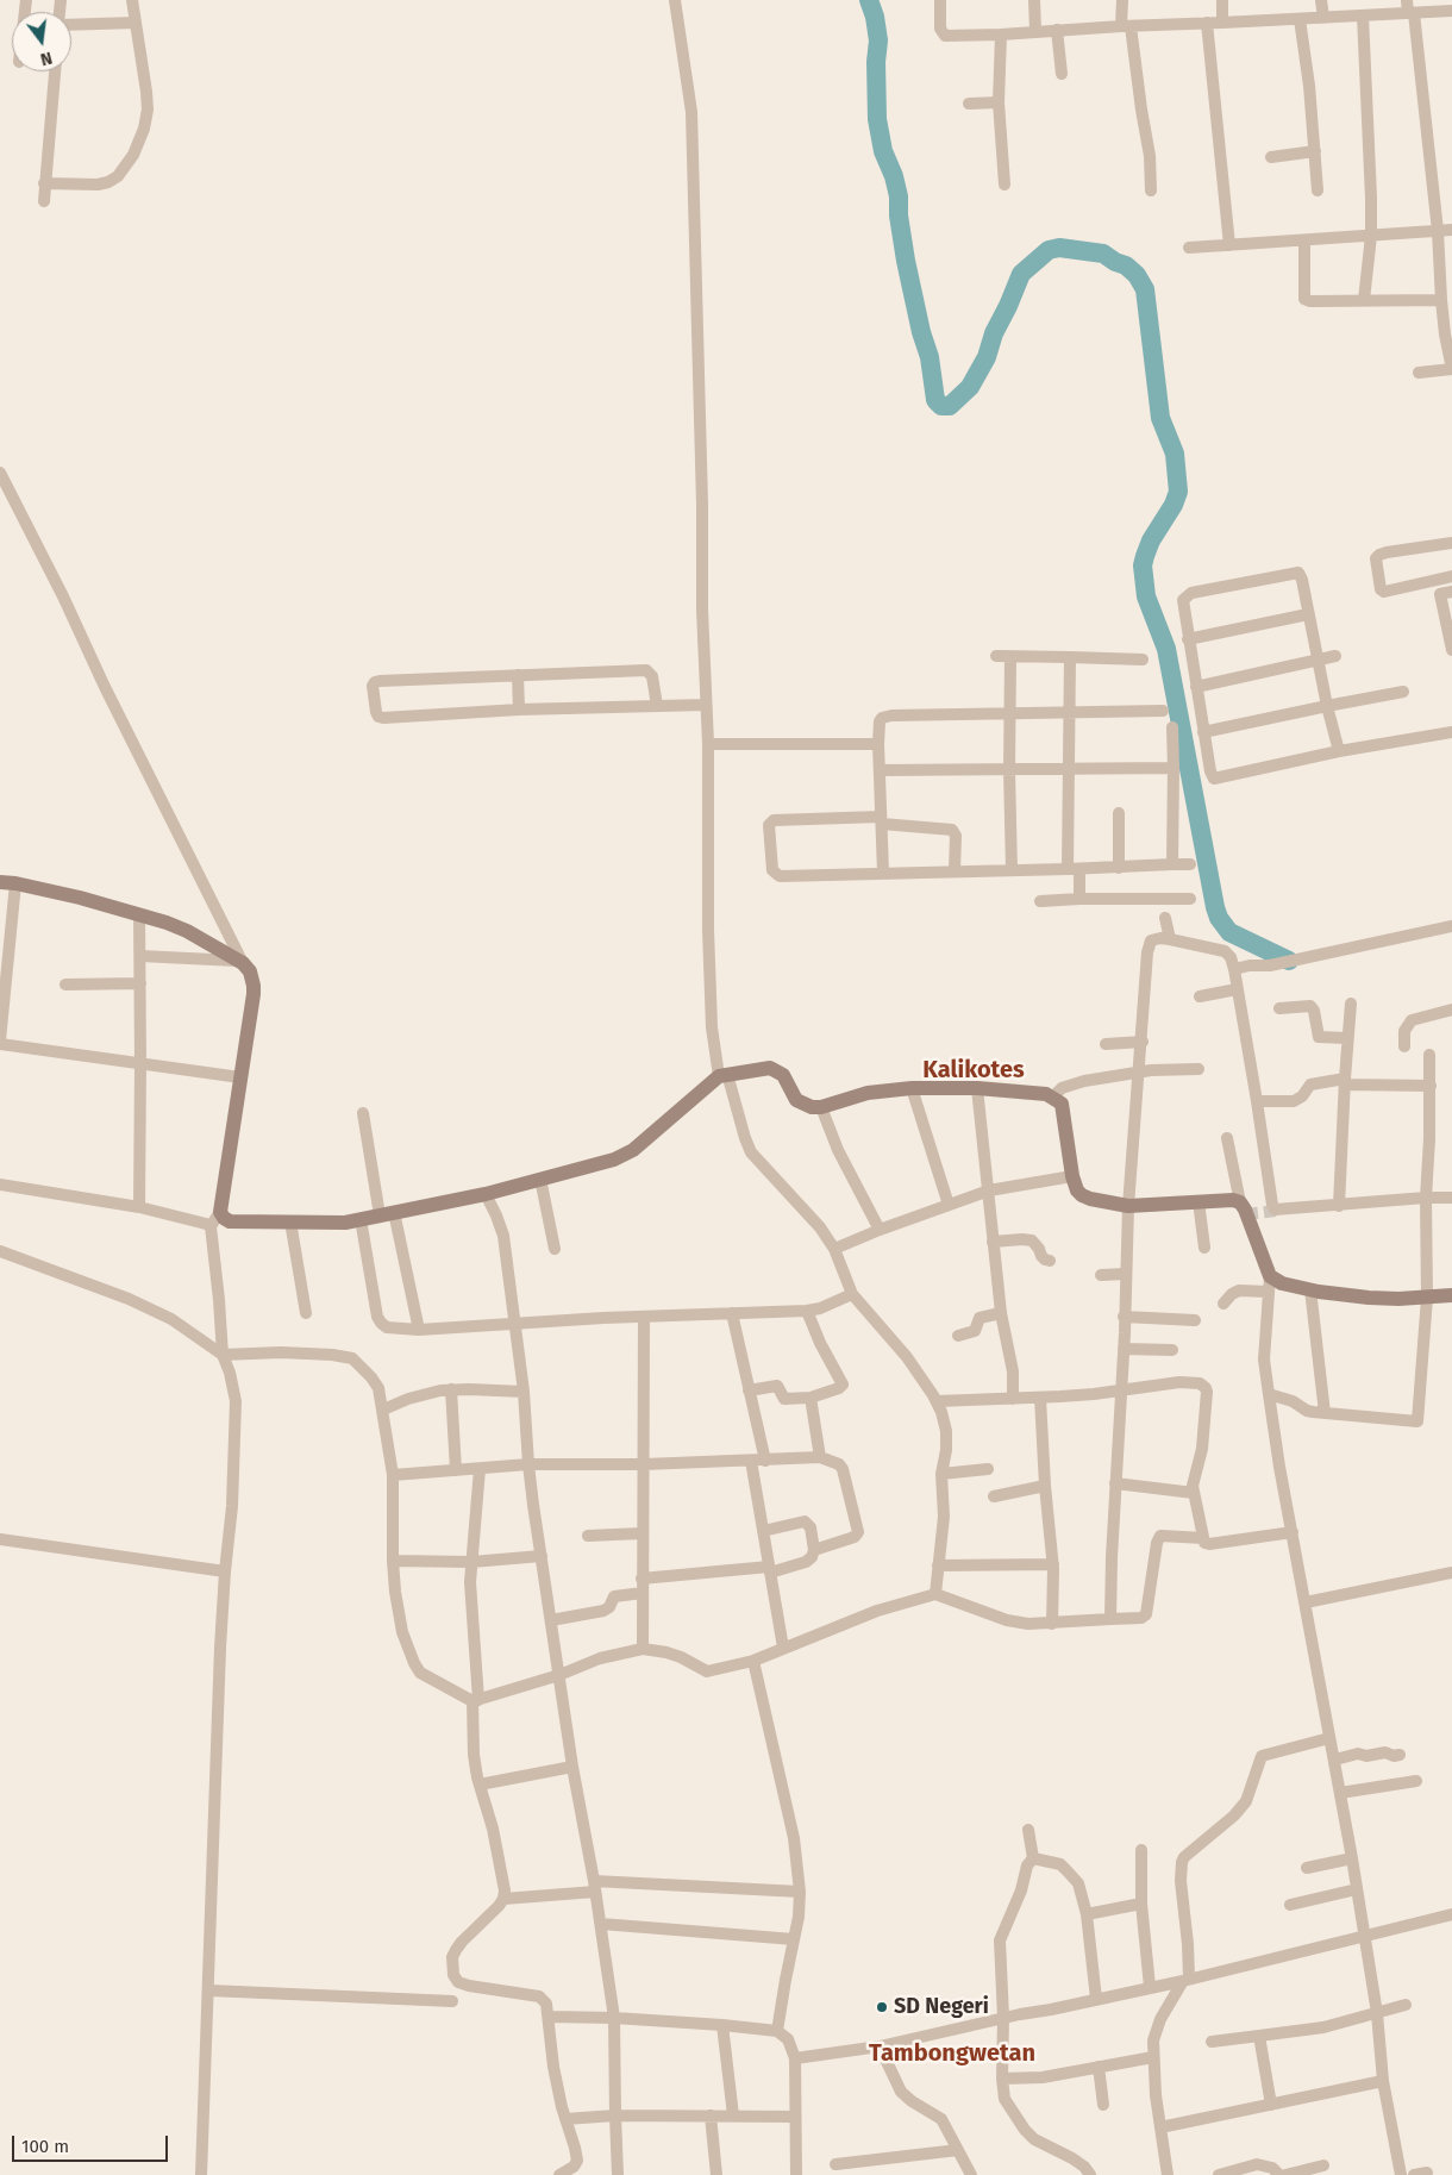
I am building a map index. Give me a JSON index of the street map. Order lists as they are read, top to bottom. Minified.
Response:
{"districts":["Kalikotes","Tambongwetan"],"places":["SD Negeri"],"scale_bar":"100 m","north":"bottom"}
